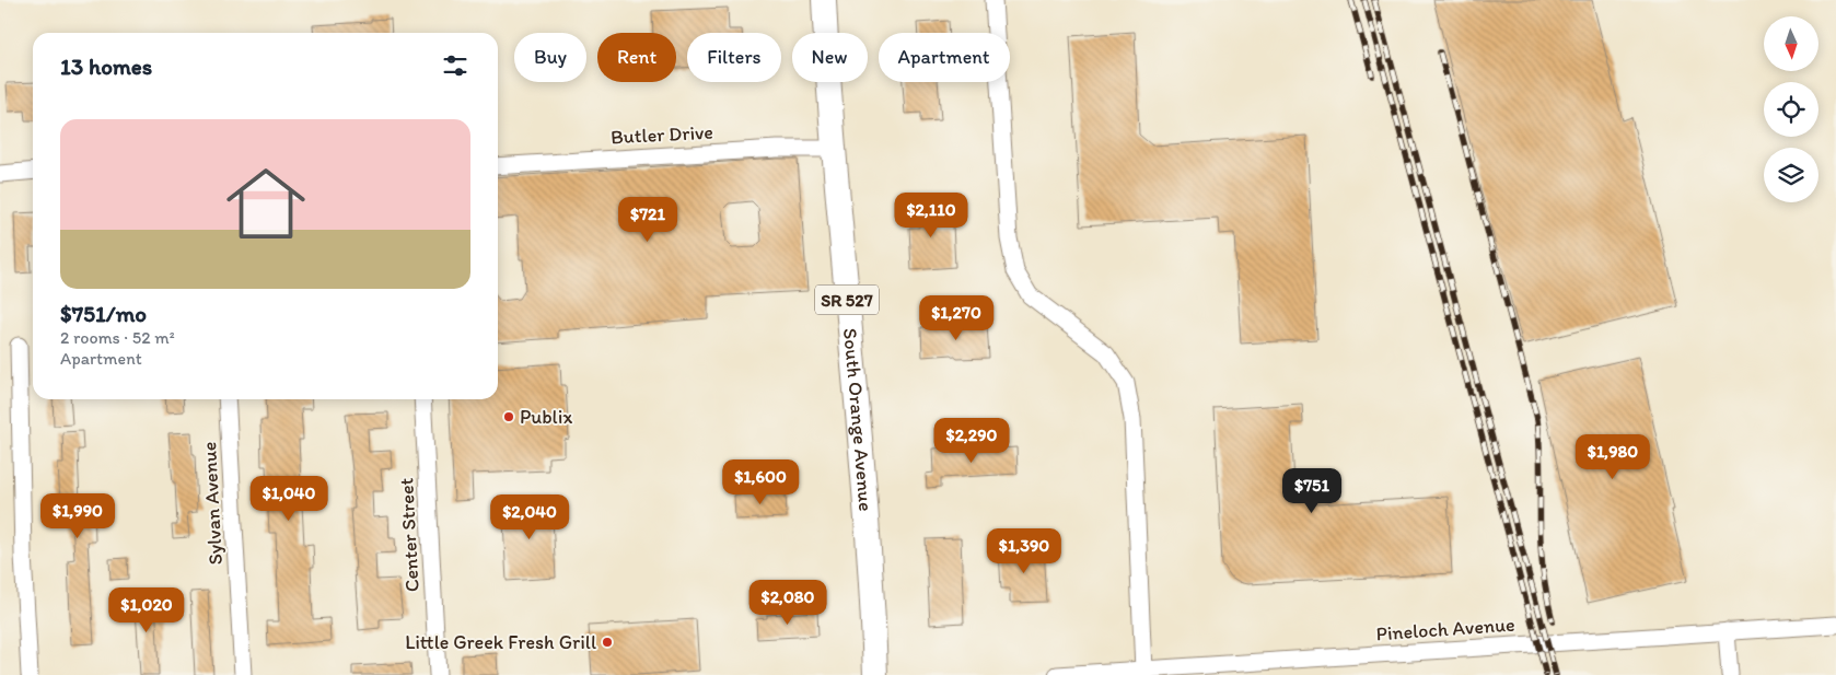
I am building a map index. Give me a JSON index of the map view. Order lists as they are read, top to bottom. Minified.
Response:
{"streets":{"main road":["SR 527","South Orange Avenue"],"street":["Butler Drive","Sylvan Avenue","Center Street","Pineloch Avenue"]},"crossings":[["Butler Drive","South Orange Avenue"]],"places":["Publix","Little Greek Fresh Grill"],"north":"bottom","page":{"chip":["Buy","Rent","Filters","New","Apartment"],"heading":"13 homes","list":[{"name":"$751/mo","note":"2 rooms · 52 m² · Apartment"}],"price":["$2,110","$721","$1,270","$2,290","$1,980","$1,600","$751","$1,040","$1,990","$2,040","$1,390","$2,080","$1,020"]}}
